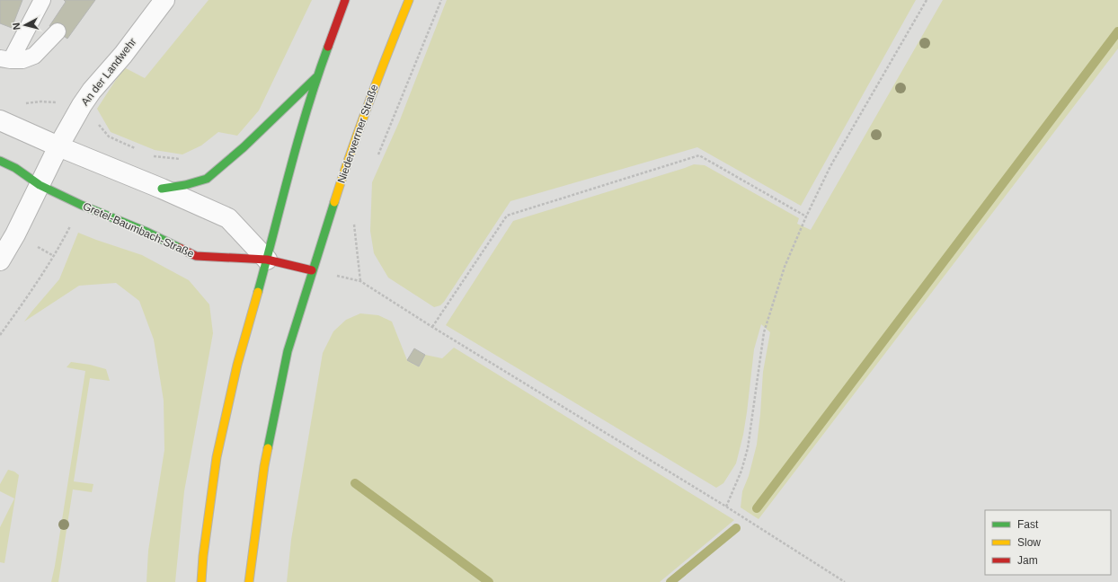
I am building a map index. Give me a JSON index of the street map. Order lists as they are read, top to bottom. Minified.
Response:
{"streets":{"main road":["Niederwerrner Straße","Gretel-Baumbach-Straße"],"street":["An der Landwehr"]},"crossings":[["Niederwerrner Straße","Gretel-Baumbach-Straße"]],"legend":["Fast","Slow","Jam"],"north":"left"}
